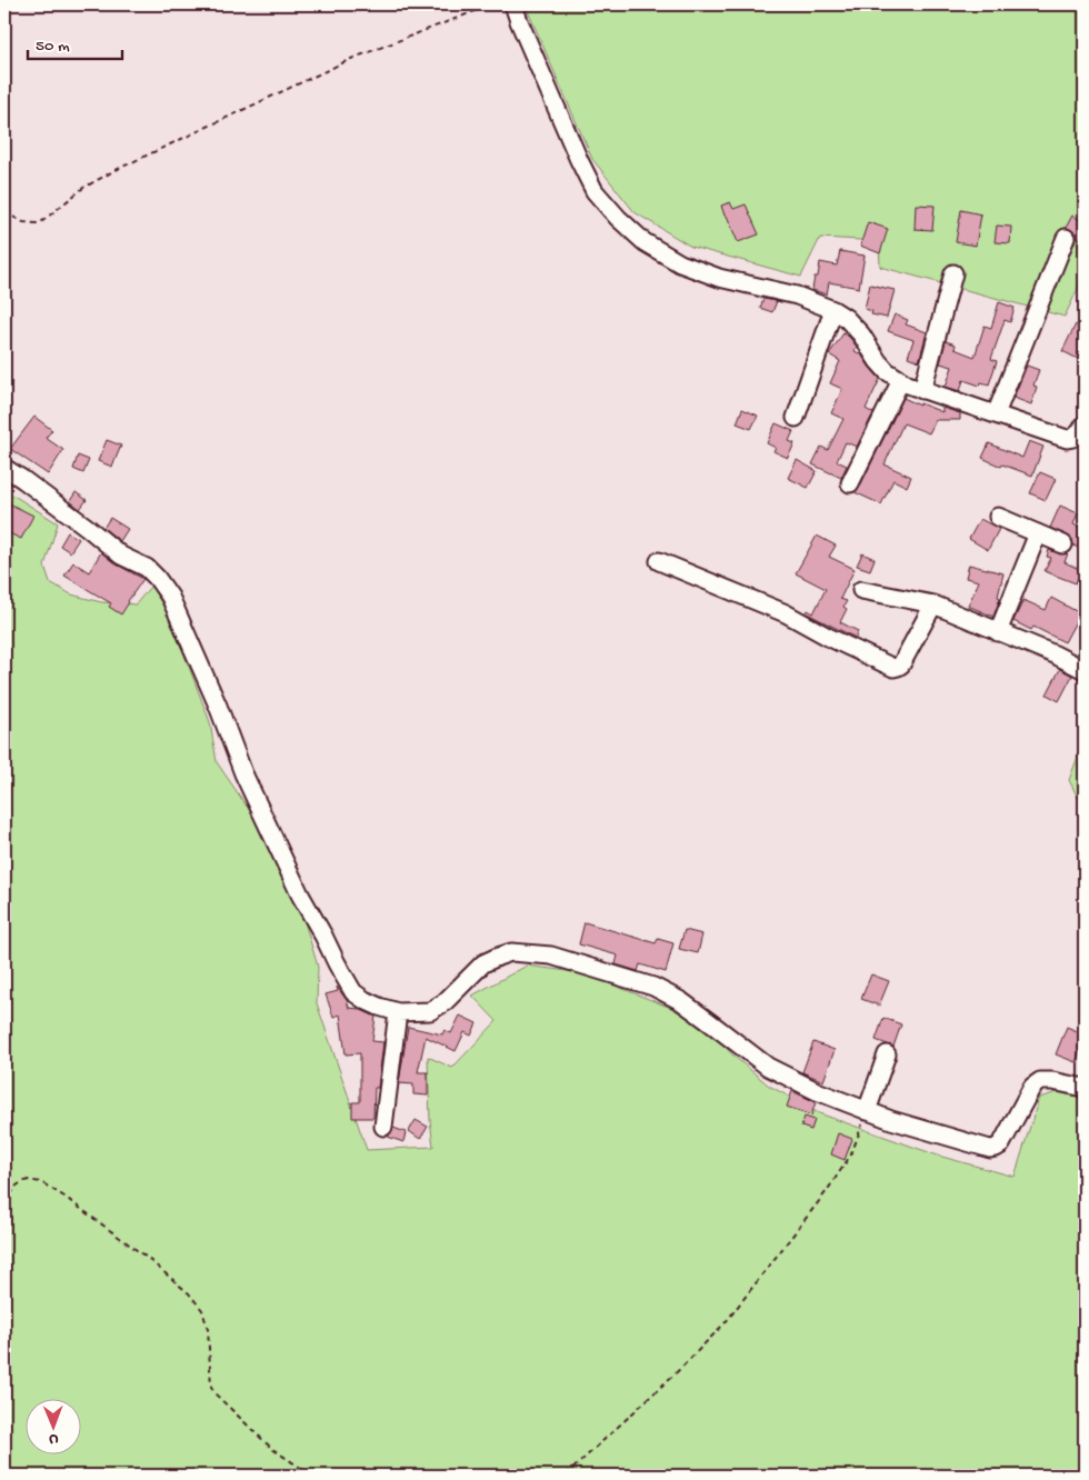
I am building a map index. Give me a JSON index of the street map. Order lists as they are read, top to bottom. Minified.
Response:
{"scale_bar":"50 m","north":"bottom"}
